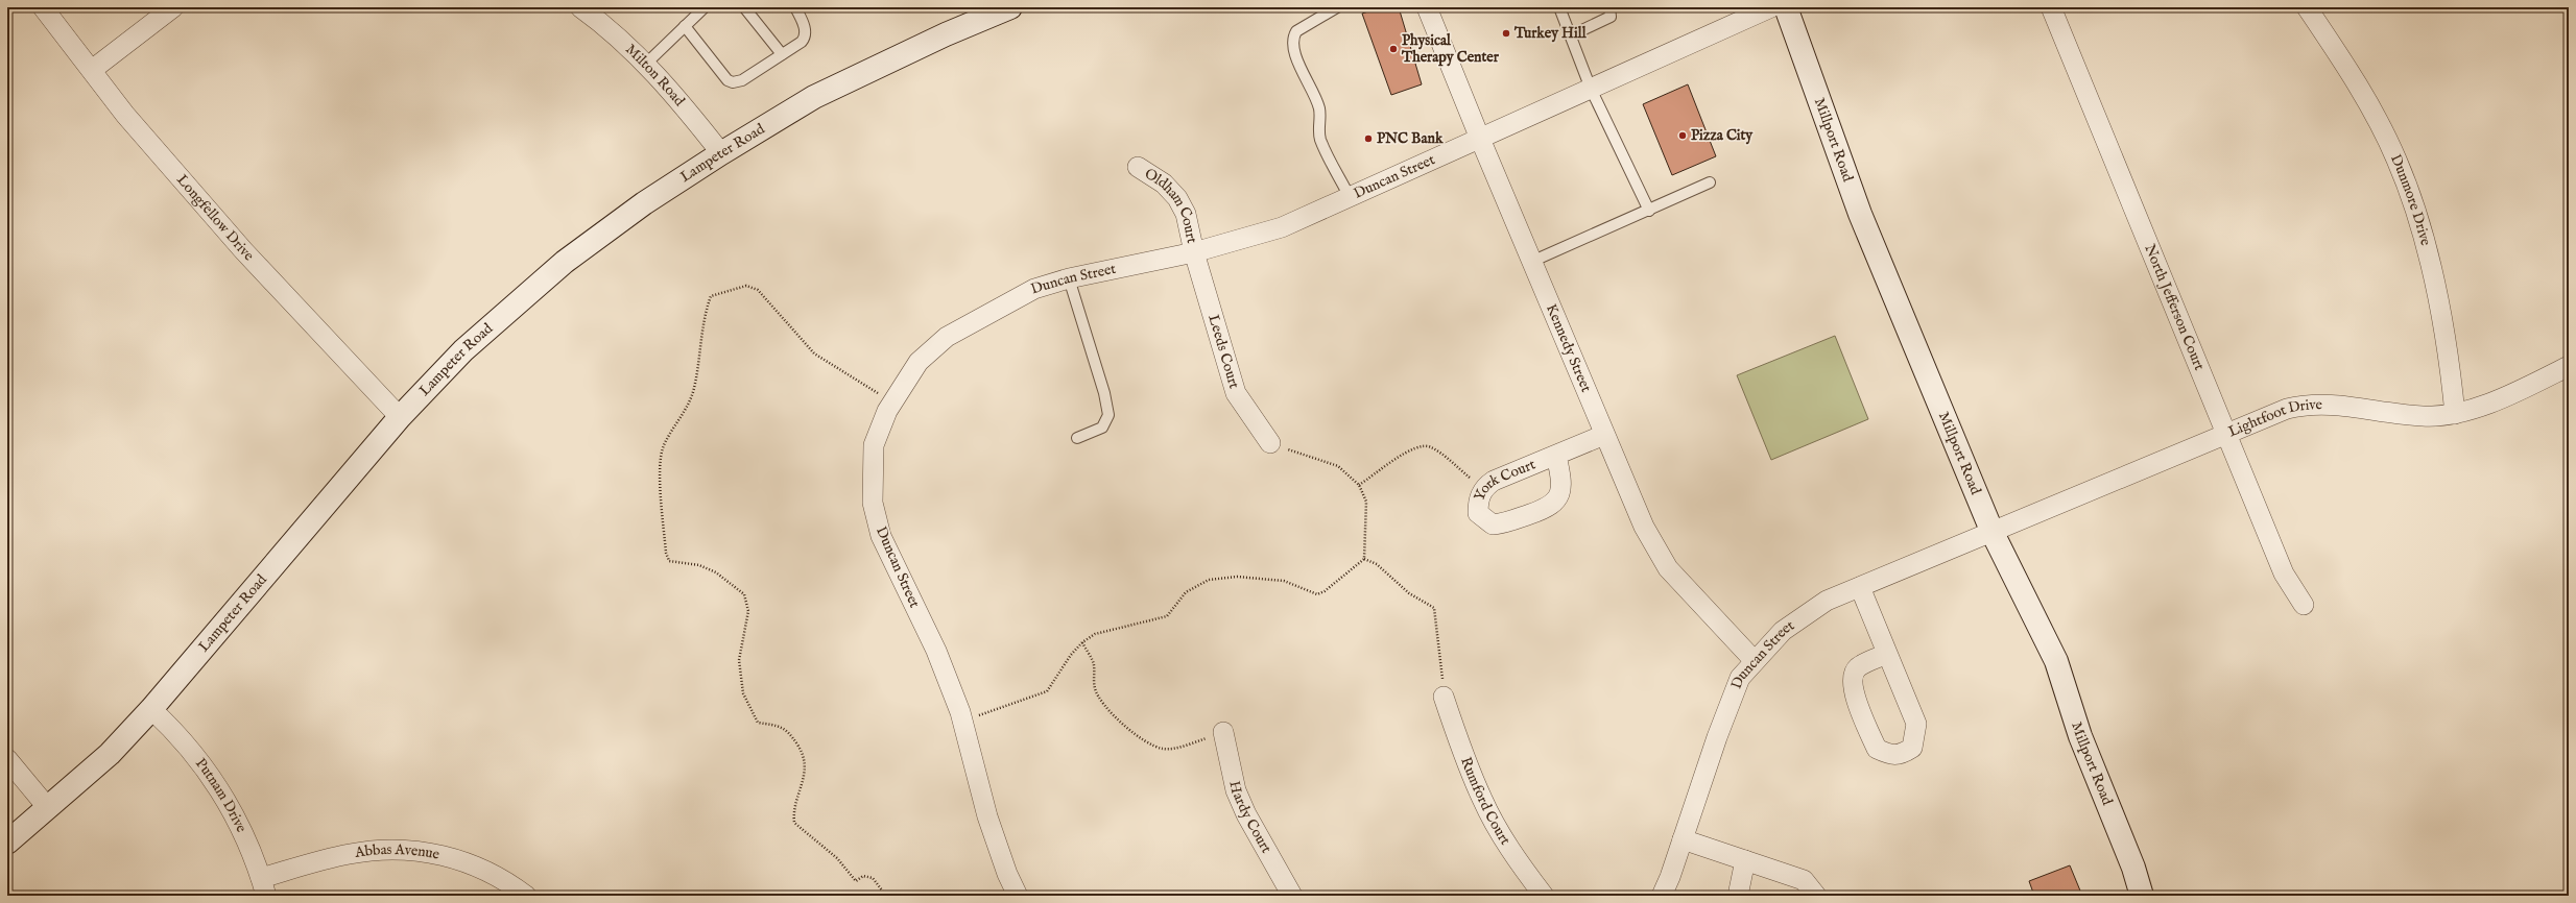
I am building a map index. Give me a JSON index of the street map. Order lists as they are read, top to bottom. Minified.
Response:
{"streets":{"main road":["Millport Road","Lampeter Road"],"street":["Milton Road","Duncan Street","Dunmore Drive","Oldham Court","Longfellow Drive","North Jefferson Court","Kennedy Street","Leeds Court","Lightfoot Drive","York Court","Putnam Drive","Rumford Court","Hardy Court","Abbas Avenue"]},"crossings":[["Milton Road","Lampeter Road"],["Millport Road","Duncan Street"],["Millport Road","Lightfoot Drive"],["Lampeter Road","Longfellow Drive"],["Lampeter Road","Putnam Drive"],["Duncan Street","Oldham Court"],["Duncan Street","Kennedy Street"],["Duncan Street","Leeds Court"],["Duncan Street","Lightfoot Drive"],["Dunmore Drive","Lightfoot Drive"],["Oldham Court","Leeds Court"],["North Jefferson Court","Lightfoot Drive"],["Kennedy Street","York Court"],["Putnam Drive","Abbas Avenue"]],"places":["Turkey Hill","Physical Therapy Center","Pizza City","PNC Bank"]}
